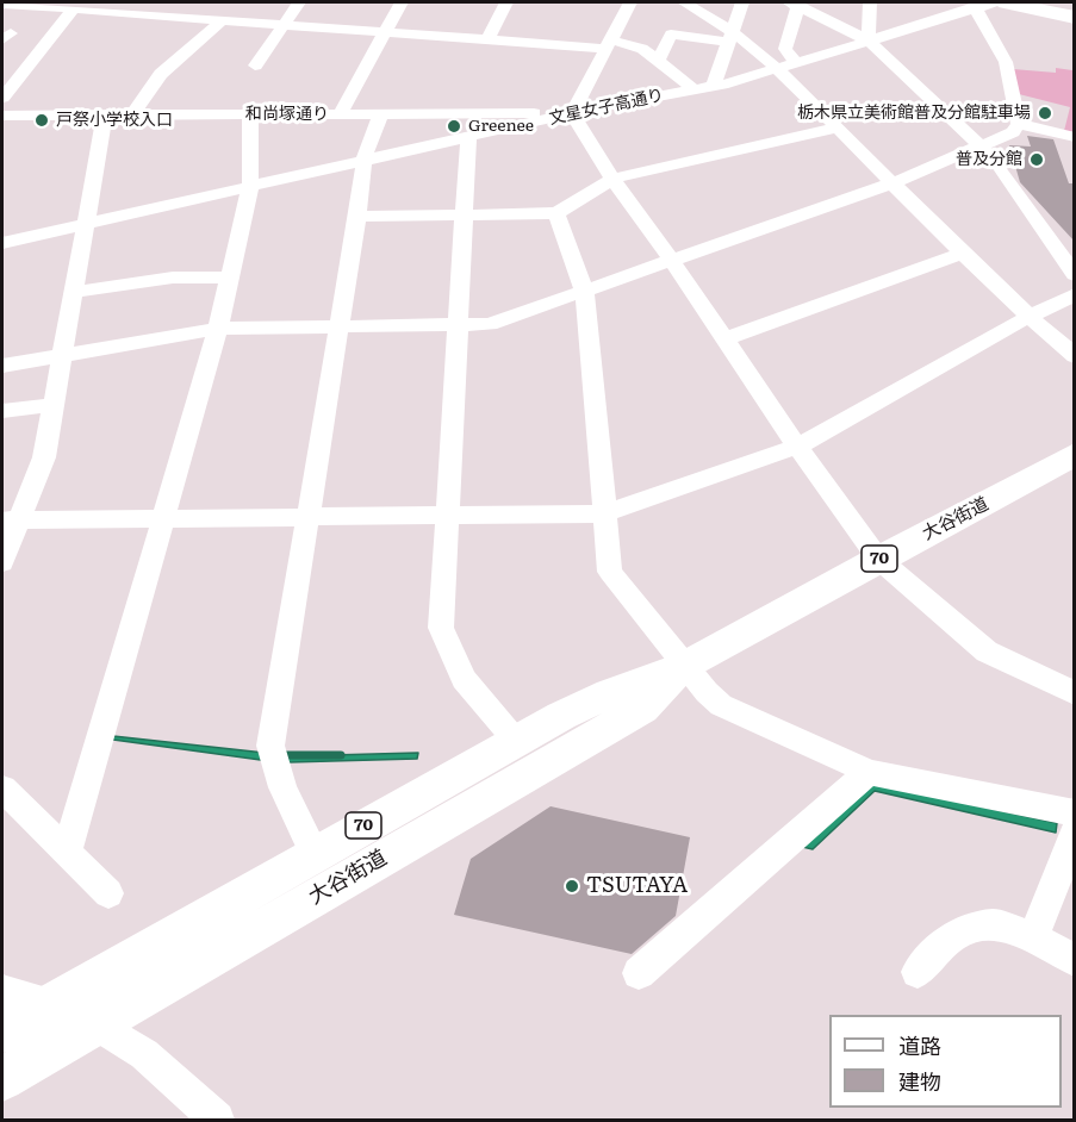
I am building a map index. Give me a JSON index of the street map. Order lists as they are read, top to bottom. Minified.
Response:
{"streets":{"main road":["大谷街道","70"],"street":["文星女子高通り","和尚塚通り"]},"crossings":[["文星女子高通り","和尚塚通り"]],"places":["栃木県立美術館普及分館駐車場","戸祭小学校入口","Greenee","普及分館","TSUTAYA"],"legend":["道路","建物"]}
